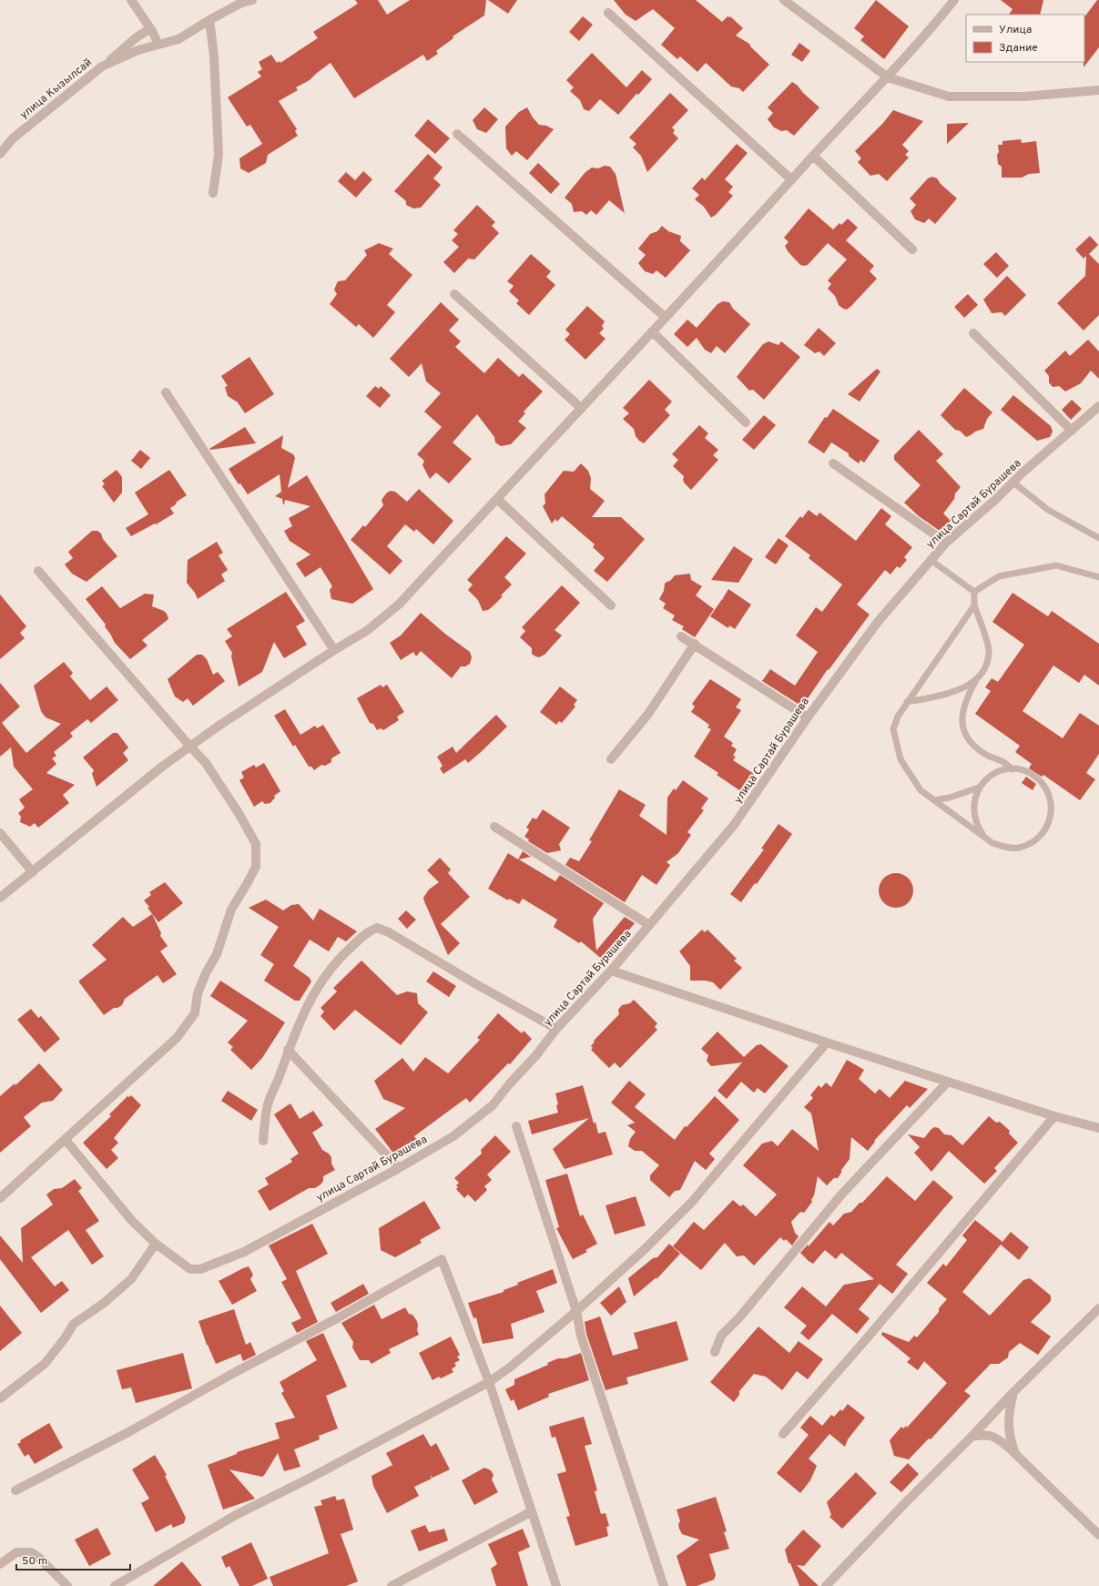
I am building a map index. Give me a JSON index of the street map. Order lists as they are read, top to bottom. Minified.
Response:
{"streets":{"street":["улица Кызылсай","улица Сартай Бурашева"]},"legend":["Улица","Здание"],"scale_bar":"50 m"}
